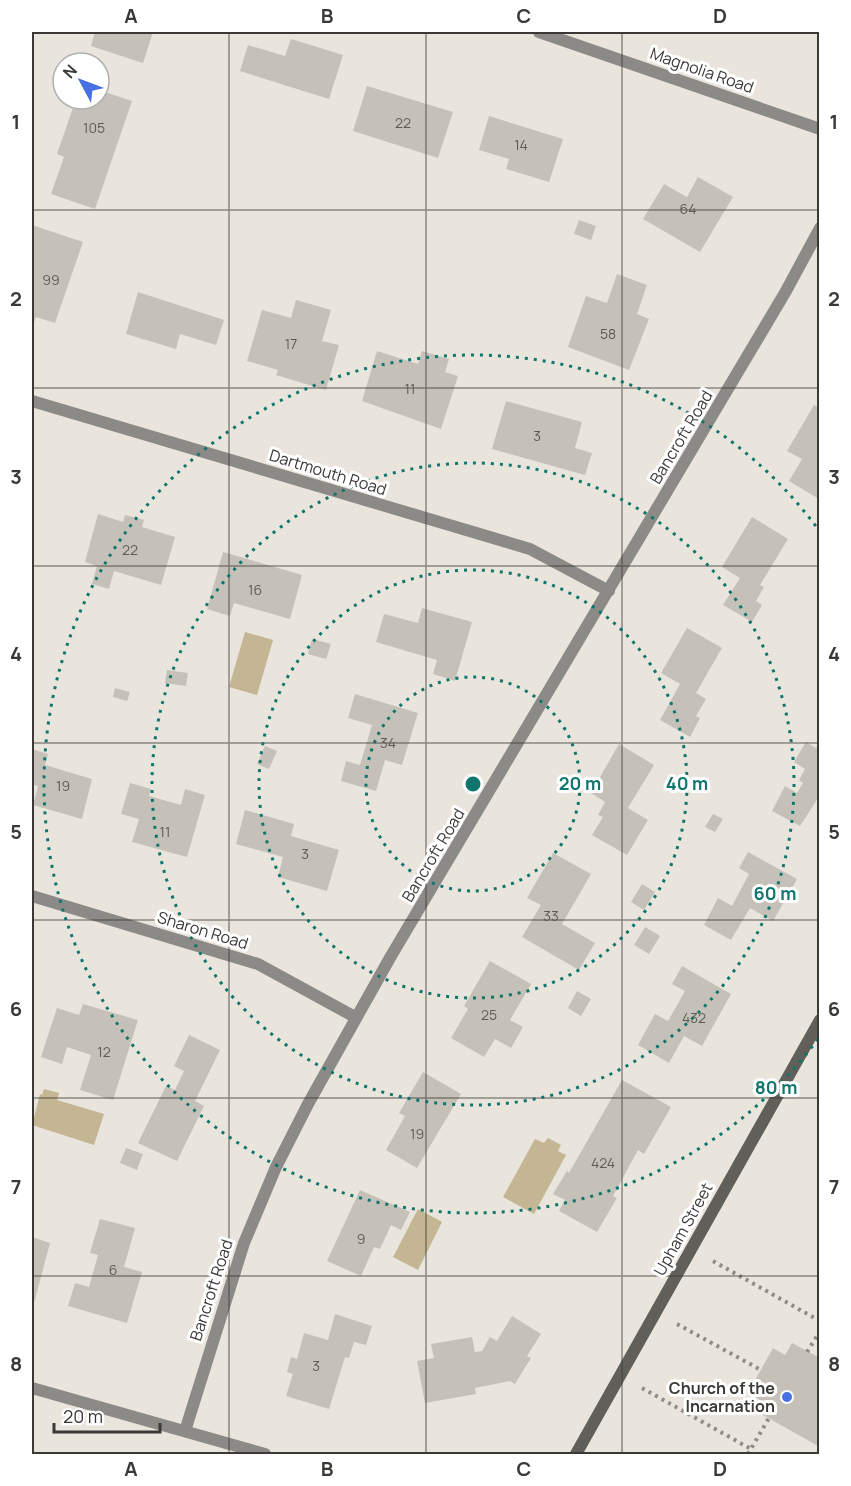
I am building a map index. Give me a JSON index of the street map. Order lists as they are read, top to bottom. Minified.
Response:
{"streets":{"main road":["Upham Street"],"street":["Magnolia Road","Bancroft Road","Dartmouth Road","Sharon Road"]},"crossings":[["Bancroft Road","Dartmouth Road"],["Bancroft Road","Sharon Road"]],"places":["Church of the Incarnation"],"house_numbers":["22","105","14","64","99","58","17","11","3","22","16","34","19","11","3","33","25","432","12","19","424","9","6","3"],"scale_bar":"20 m","north":"top left","grid":{"columns":["A","B","C","D"],"rows":["1","2","3","4","5","6","7","8"]},"rings":["20 m","40 m","60 m","80 m"]}
